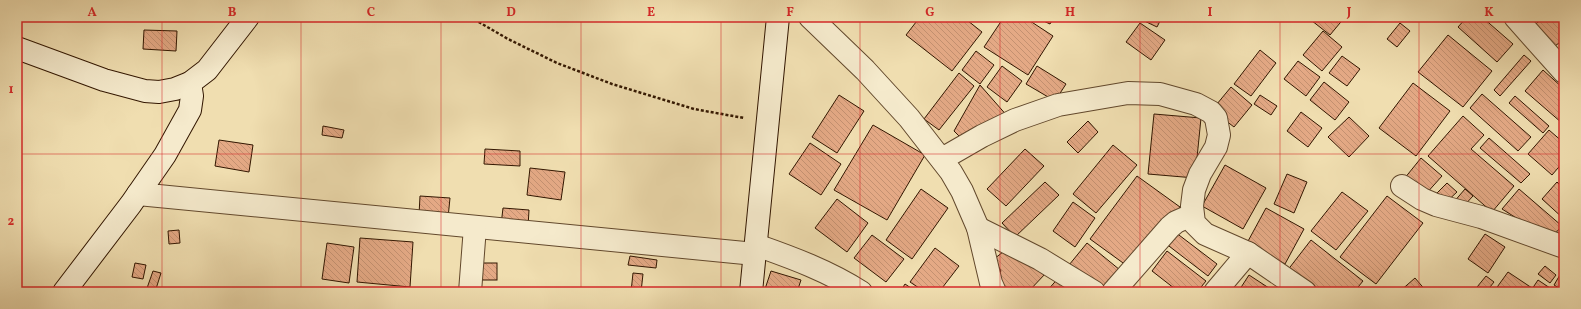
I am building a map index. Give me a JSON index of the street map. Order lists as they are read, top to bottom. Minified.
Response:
{"grid":{"columns":["A","B","C","D","E","F","G","H","I","J","K"],"rows":["1","2"]}}
